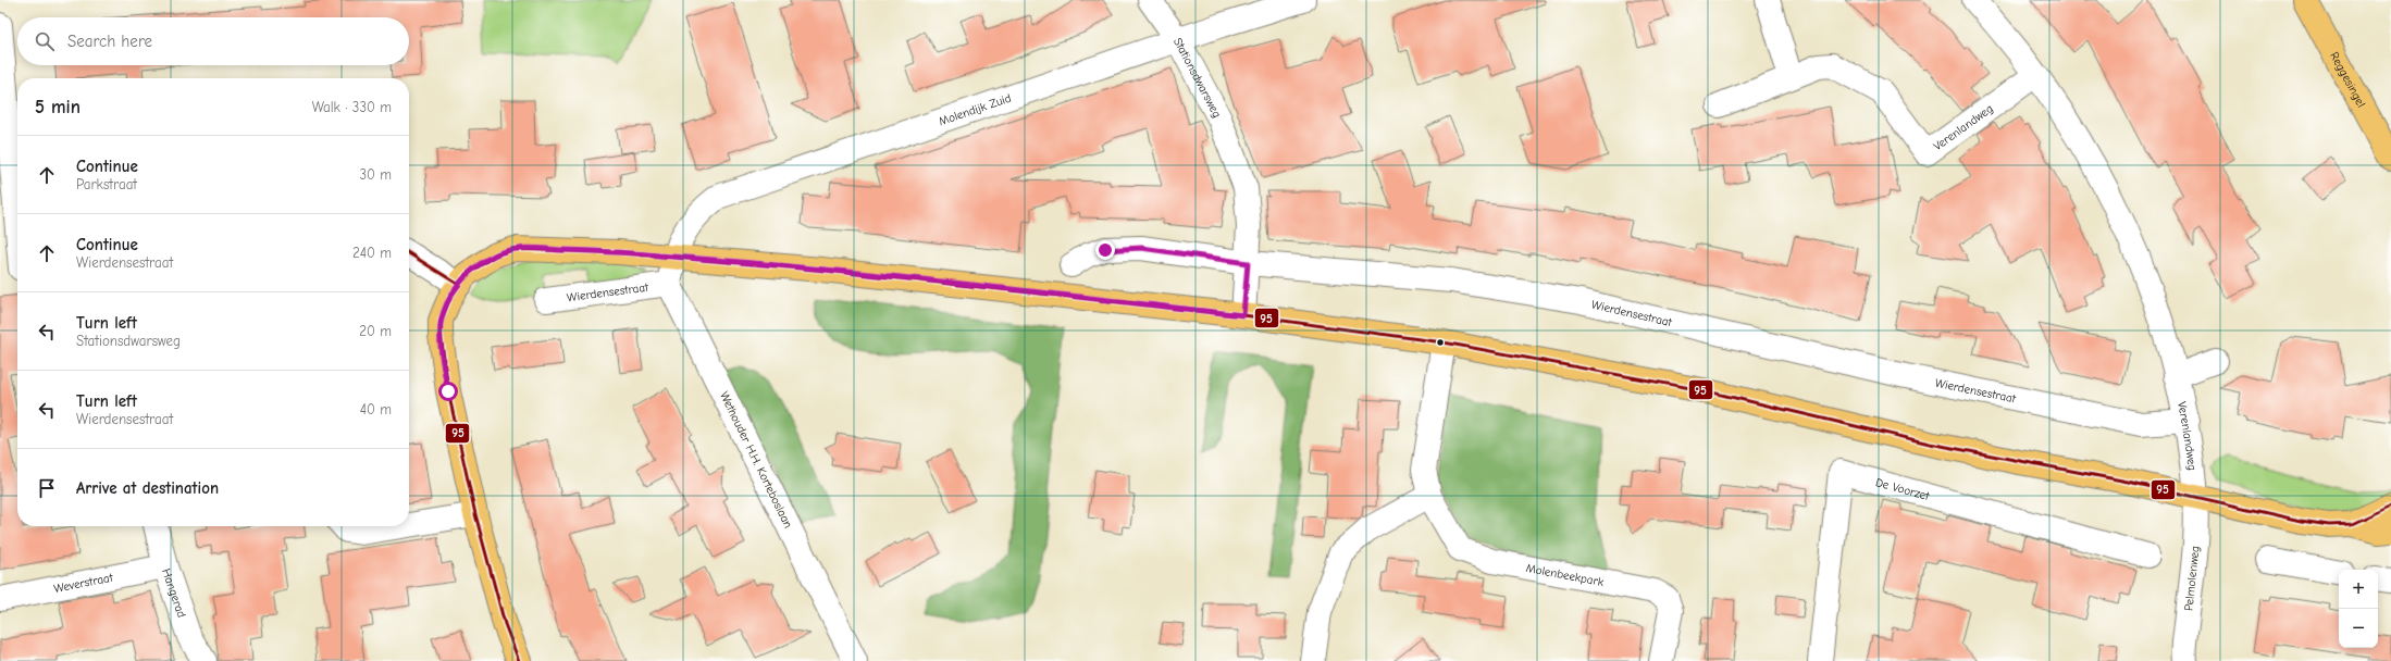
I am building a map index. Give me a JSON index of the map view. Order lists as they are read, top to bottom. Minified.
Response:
{"streets":{"main road":["Reggesingel"],"street":["Stationsdwarsweg","Molendijk Zuid","Verenlandweg","Wierdensestraat","Wethouder H.H. Korteboslaan","De Voorzet","Molenbeekpark","Pelmolenweg","Weverstraat","Hangerad"]},"crossings":[["Stationsdwarsweg","Molendijk Zuid"],["Stationsdwarsweg","Wierdensestraat"],["Verenlandweg","Wierdensestraat"],["Verenlandweg","Pelmolenweg"],["Wierdensestraat","Wethouder H.H. Korteboslaan"],["Weverstraat","Hangerad"]],"lines":["transit line 95"],"page":{"search":"Search here","heading":["5 min","Walk · 330 m"],"list":[["Continue","Parkstraat","30 m"],["Continue","Wierdensestraat","240 m"],["Turn left","Stationsdwarsweg","20 m"],["Turn left","Wierdensestraat","40 m"],"Arrive at destination"],"map_buttons":["+","−"]}}
